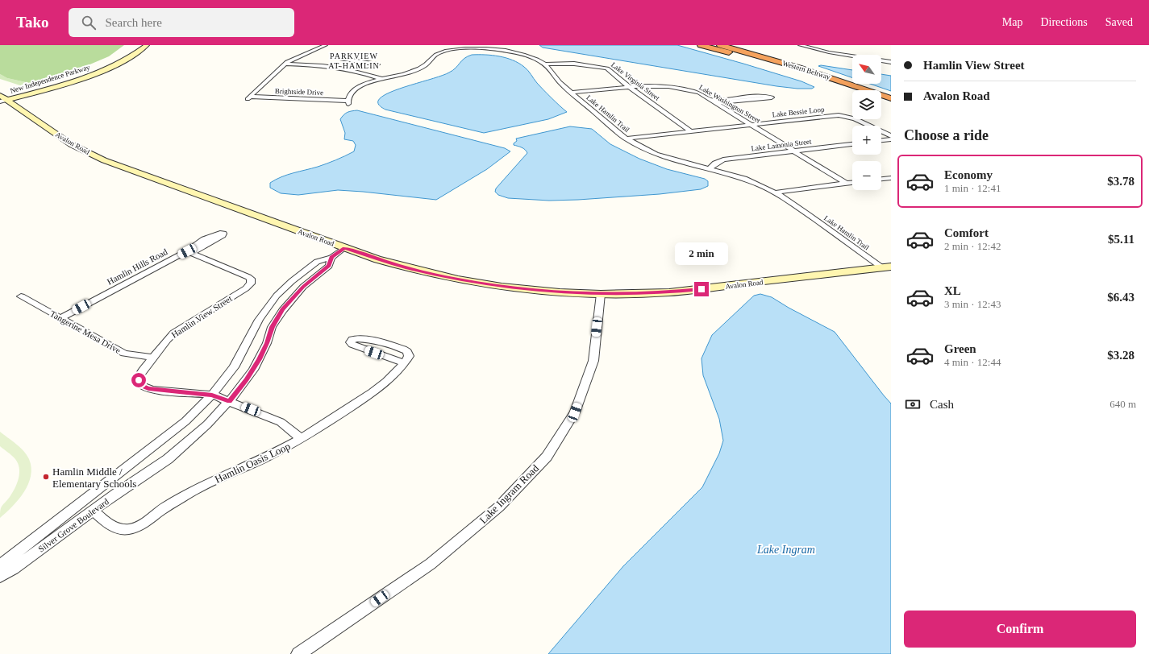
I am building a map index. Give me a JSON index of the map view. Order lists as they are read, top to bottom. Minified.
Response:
{"streets":{"highway":["Western Beltway"],"main road":["New Independence Parkway","Avalon Road"],"street":["Lake Virginia Street","Brightside Drive","Lake Washington Street","Lake Bessie Loop","Lake Hamlin Trail","Lake Lamonia Street","Hamlin Hills Road","Hamlin View Street","Tangerine Mesa Drive","Hamlin Oasis Loop","Lake Ingram Road","Silver Grove Boulevard"]},"crossings":[["New Independence Parkway","Avalon Road"],["Lake Virginia Street","Lake Washington Street"],["Lake Virginia Street","Lake Bessie Loop"],["Lake Virginia Street","Lake Hamlin Trail"],["Brightside Drive","Lake Hamlin Trail"],["Lake Washington Street","Lake Bessie Loop"],["Lake Washington Street","Lake Hamlin Trail"],["Lake Washington Street","Lake Lamonia Street"],["Lake Bessie Loop","Lake Hamlin Trail"],["Lake Hamlin Trail","Avalon Road"],["Lake Hamlin Trail","Lake Lamonia Street"],["Avalon Road","Lake Ingram Road"],["Avalon Road","Silver Grove Boulevard"],["Hamlin Hills Road","Hamlin View Street"],["Hamlin Hills Road","Tangerine Mesa Drive"],["Hamlin View Street","Tangerine Mesa Drive"],["Hamlin View Street","Hamlin Oasis Loop"],["Hamlin View Street","Silver Grove Boulevard"],["Hamlin Oasis Loop","Silver Grove Boulevard"]],"districts":["PARKVIEW AT HAMLIN"],"water":["Lake Ingram"],"places":["Hamlin Middle / Elementary Schools"],"north":"top left","page":{"header":"Tako","search":"Search here","nav":["Map","Directions","Saved"],"banner":["Hamlin View Street","Avalon Road"],"map_buttons":["+","−"],"heading":"Choose a ride","list":[{"name":"Economy","note":"1 min · 12:41","value":"$3.78"},{"name":"Comfort","note":"2 min · 12:42","value":"$5.11"},{"name":"XL","note":"3 min · 12:43","value":"$6.43"},{"name":"Green","note":"4 min · 12:44","value":"$3.28"}],"bubble":"2 min","pay":["Cash","640 m"],"buttons":"Confirm"}}
